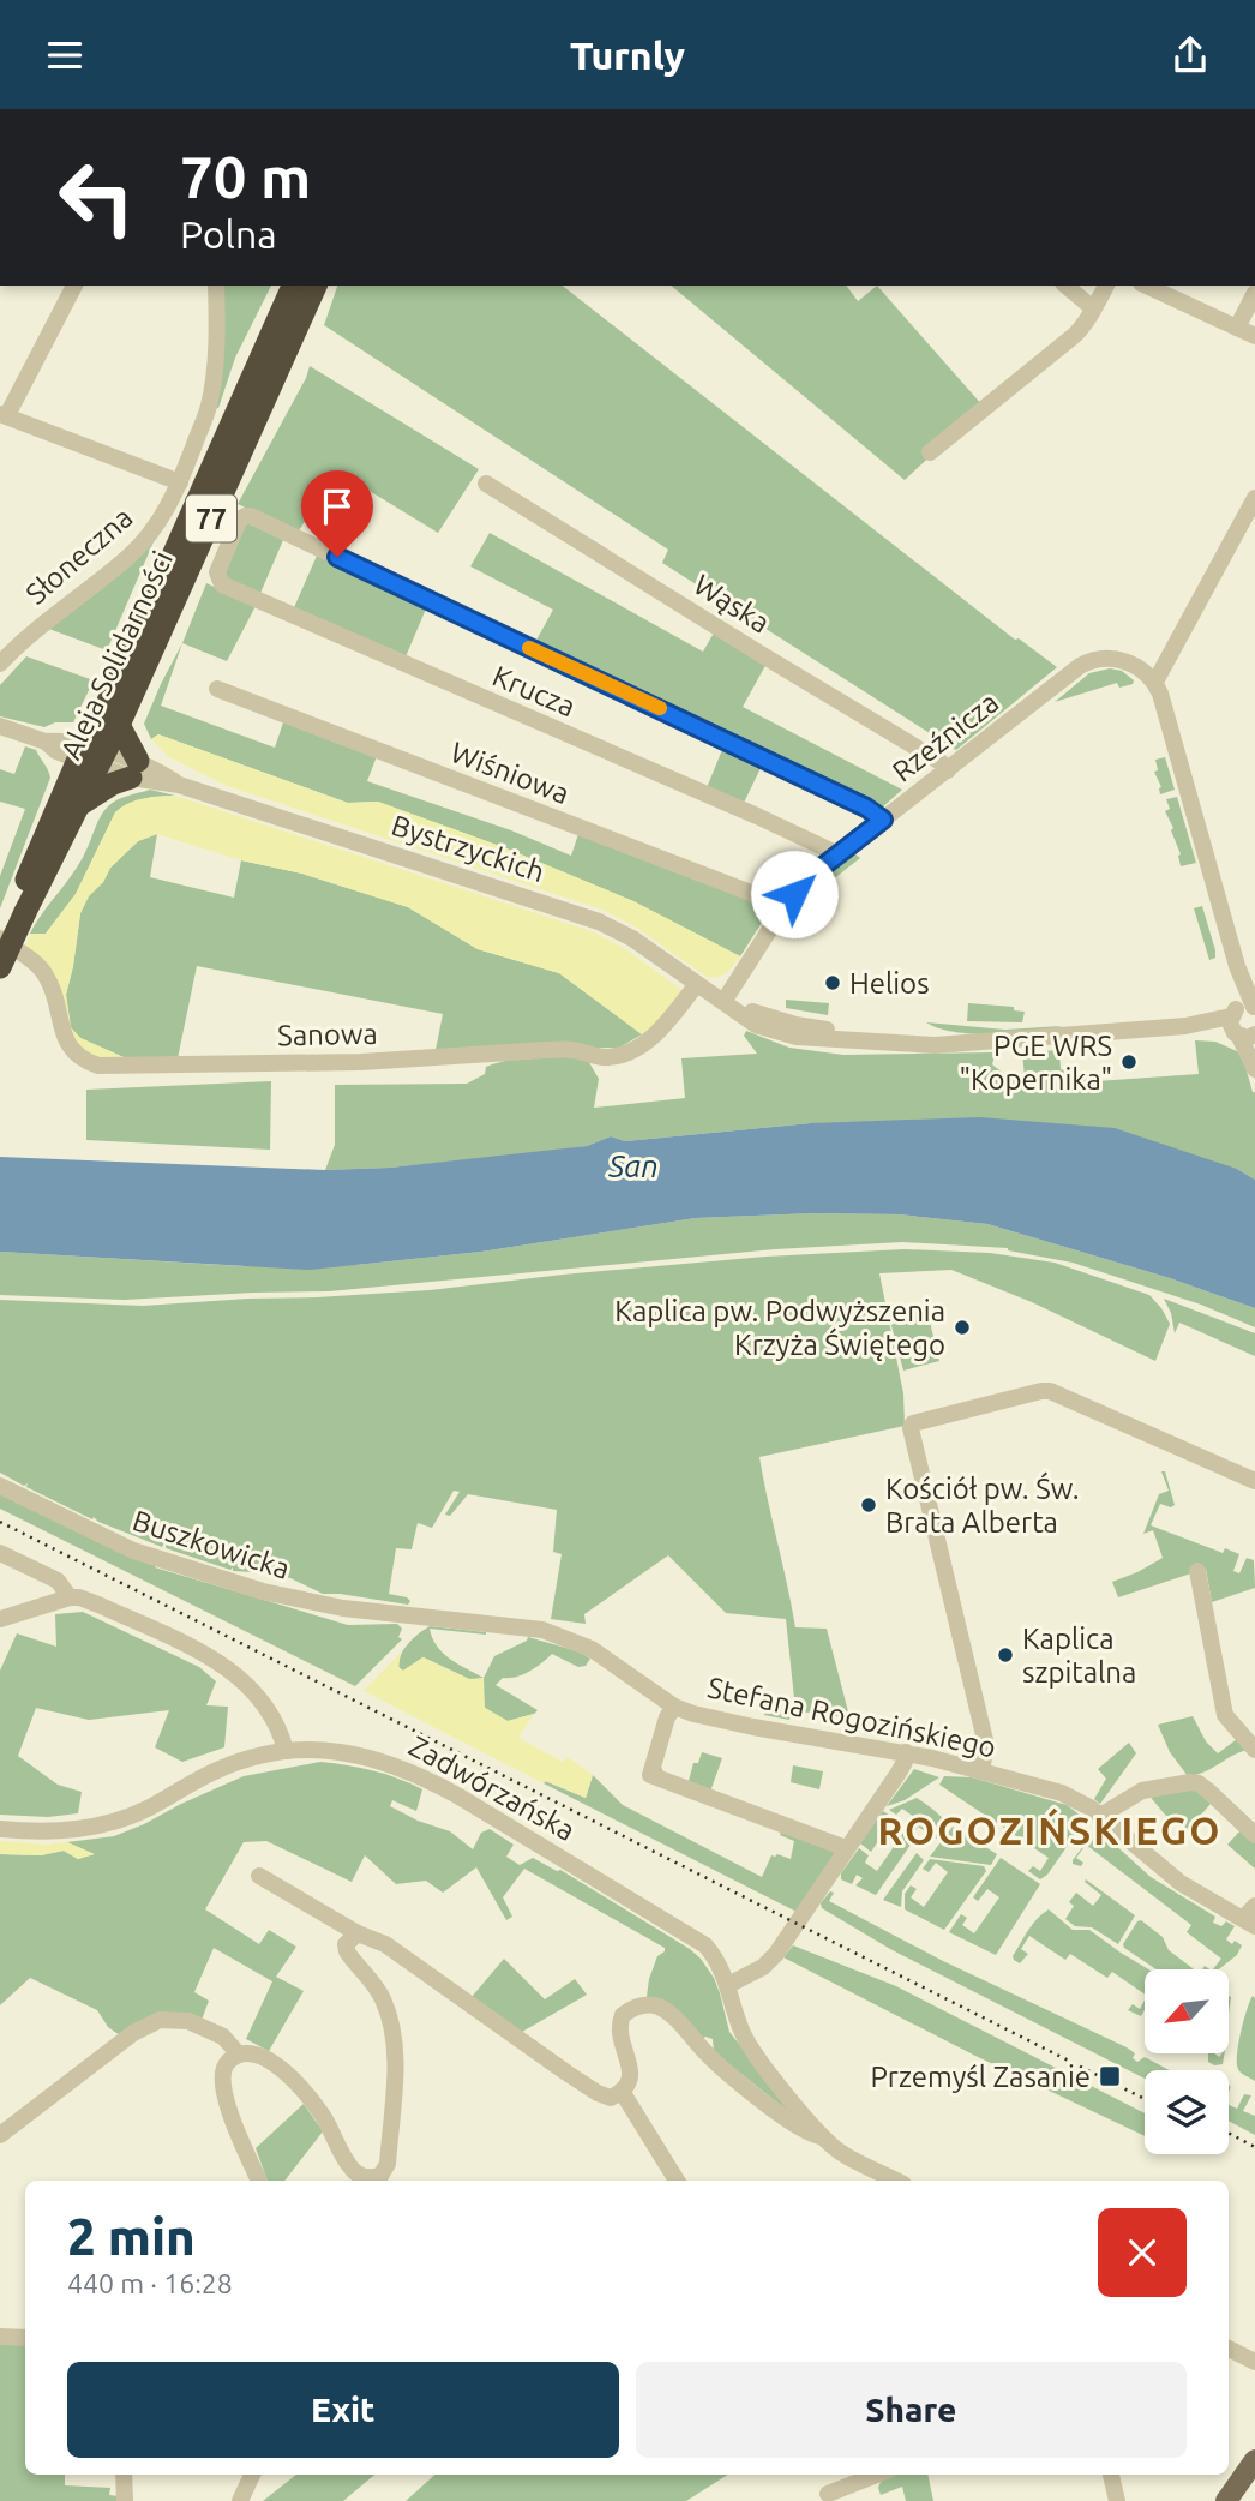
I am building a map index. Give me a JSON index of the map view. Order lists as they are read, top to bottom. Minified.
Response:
{"streets":{"highway":["77","Aleja Solidarności"],"street":["Słoneczna","Wąska","Krucza","Rzeźnicza","Wiśniowa","Bystrzyckich","Sanowa","Buszkowicka","Stefana Rogozińskiego","Zadwórzańska"]},"crossings":[["77","Aleja Solidarności"],["77","Sanowa"],["Wąska","Rzeźnicza"],["Aleja Solidarności","Bystrzyckich"],["Krucza","Rzeźnicza"],["Rzeźnicza","Wiśniowa"],["Rzeźnicza","Bystrzyckich"],["Bystrzyckich","Sanowa"],["Buszkowicka","Stefana Rogozińskiego"]],"districts":["ROGOZIŃSKIEGO"],"water":["San"],"places":{"other":["Helios","PGE WRS \"Kopernika\"","Kaplica pw. Podwyższenia Krzyża Świętego","Kościół pw. Św. Brata Alberta","Kaplica szpitalna"],"transit":["Przemyśl Zasanie"]},"north":"bottom left","page":{"header":"Turnly","turn":["70 m","Polna"],"heading":["2 min","440 m · 16:28"],"buttons":["Exit","Share"]}}
